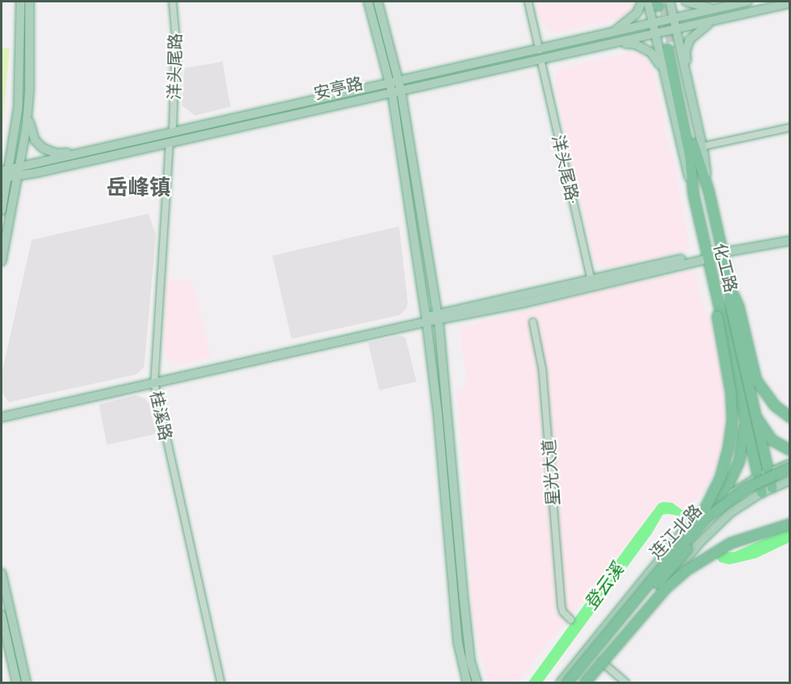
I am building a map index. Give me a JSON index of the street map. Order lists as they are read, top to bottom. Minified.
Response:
{"streets":{"highway":["化工路","连江北路"],"main road":["安亭路"],"street":["洋头尾路","洋头尾路·","桂溪路","星光大道"]},"crossings":[["洋头尾路","安亭路"],["安亭路","洋头尾路·"],["安亭路","桂溪路"]],"districts":["岳峰镇"],"water":["登云溪"]}
